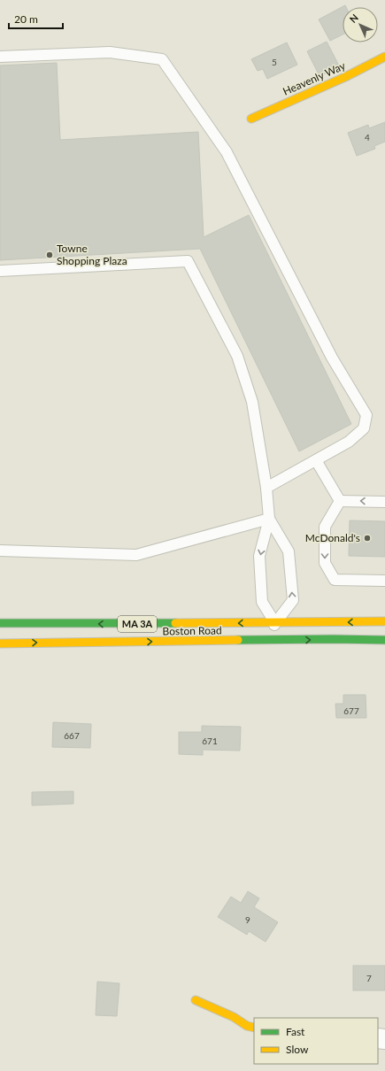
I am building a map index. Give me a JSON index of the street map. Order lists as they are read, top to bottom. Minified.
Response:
{"streets":{"main road":["Heavenly Way","MA 3A","Boston Road"]},"places":["Towne Shopping Plaza","McDonald's"],"house_numbers":["5","4","677","667","671","9","7"],"legend":["Fast","Slow"],"scale_bar":"20 m","north":"top left"}
